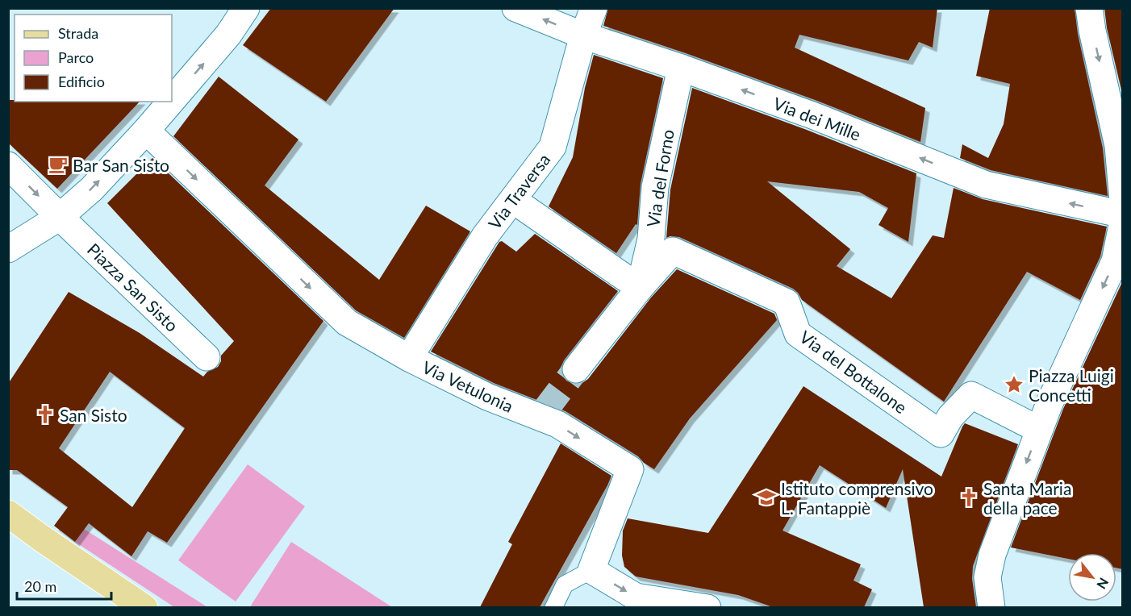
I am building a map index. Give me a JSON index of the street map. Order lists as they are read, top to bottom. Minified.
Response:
{"streets":{"street":["Via dei Mille","Via del Forno","Via Traversa","Piazza San Sisto","Via del Bottalone","Via Vetulonia"]},"crossings":[["Via dei Mille","Via del Forno"],["Via dei Mille","Via Traversa"],["Via del Forno","Via del Bottalone"],["Via Traversa","Via Vetulonia"]],"one_way":["Via dei Mille","Via Vetulonia"],"places":{"cafe":["Bar San Sisto"],"place":["Piazza Luigi Concetti"],"church":["San Sisto","Santa Maria della pace"],"school or university":["Istituto comprensivo L. Fantappiè"]},"legend":["Strada","Parco","Edificio"],"scale_bar":"20 m","north":"bottom right"}
